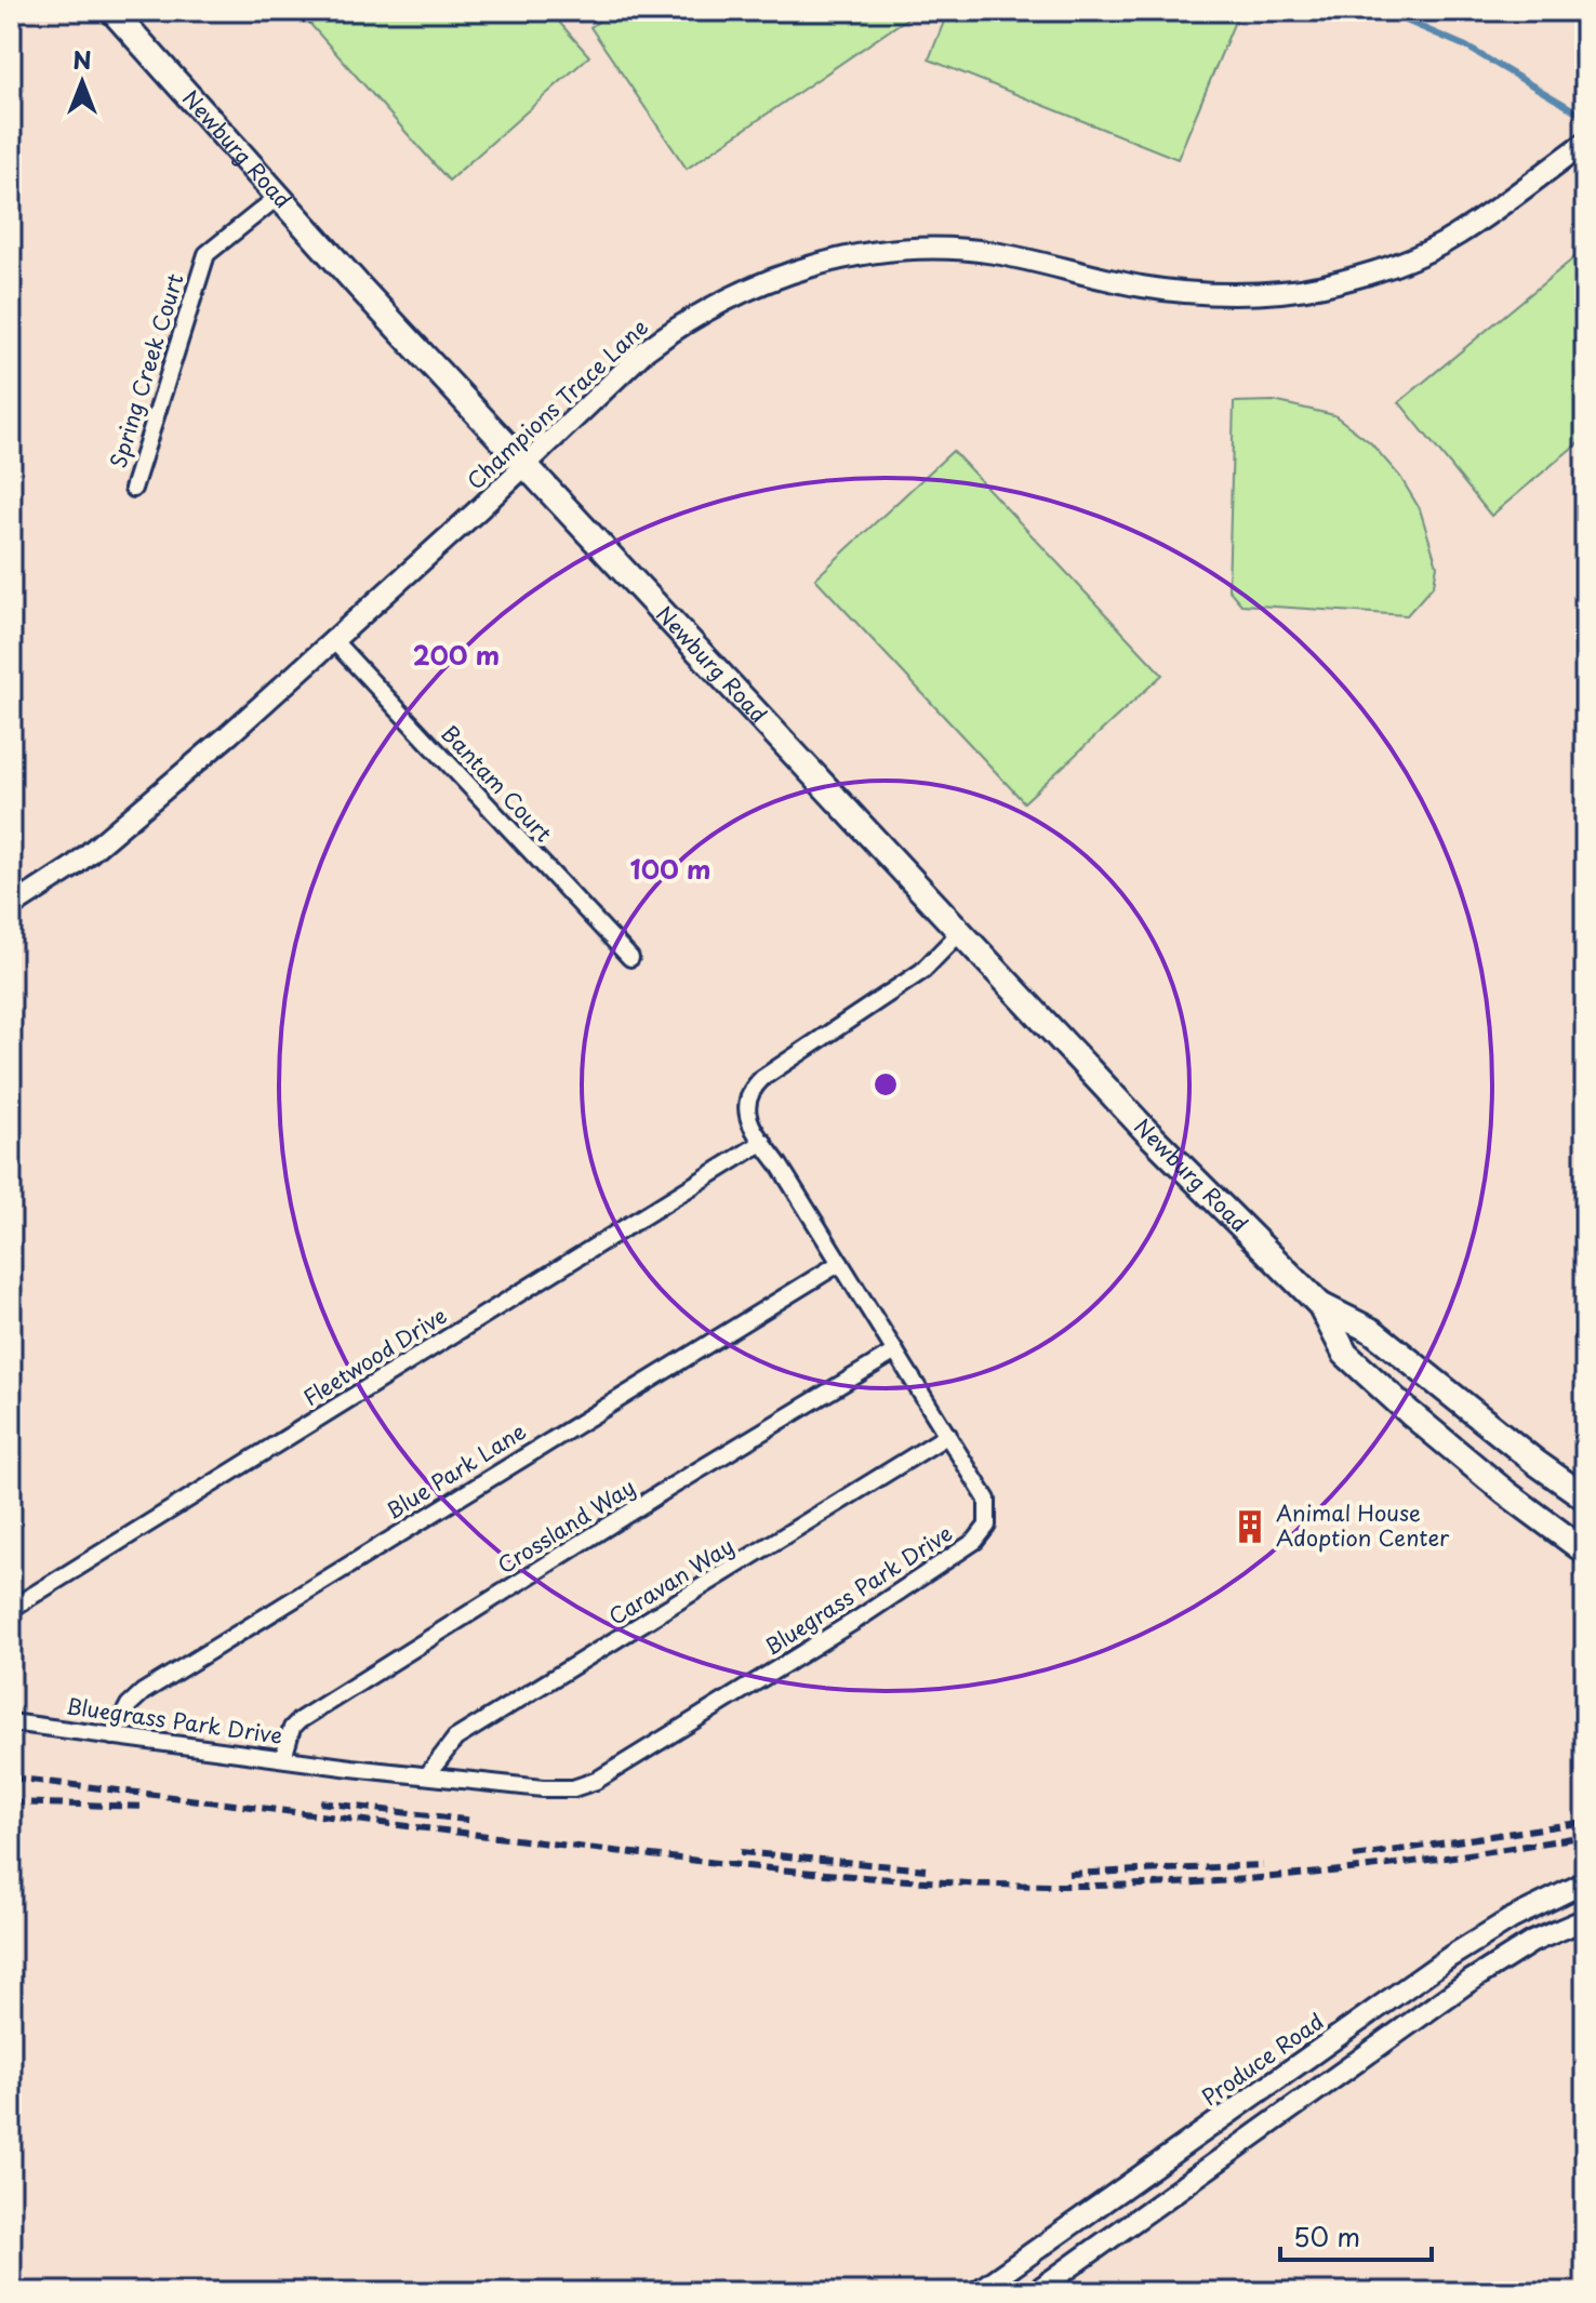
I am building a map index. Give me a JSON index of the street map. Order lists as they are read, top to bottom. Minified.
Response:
{"streets":{"main road":["Newburg Road"],"street":["Spring Creek Court","Champions Trace Lane","Bantam Court","Fleetwood Drive","Blue Park Lane","Crossland Way","Caravan Way","Bluegrass Park Drive","Produce Road"]},"crossings":[["Newburg Road","Spring Creek Court"],["Newburg Road","Champions Trace Lane"],["Newburg Road","Bluegrass Park Drive"],["Champions Trace Lane","Bantam Court"],["Fleetwood Drive","Bluegrass Park Drive"],["Blue Park Lane","Bluegrass Park Drive"],["Crossland Way","Bluegrass Park Drive"],["Caravan Way","Bluegrass Park Drive"]],"places":{"building":["Animal House Adoption Center"]},"scale_bar":"50 m","north":"top","rings":["200 m","100 m"]}
